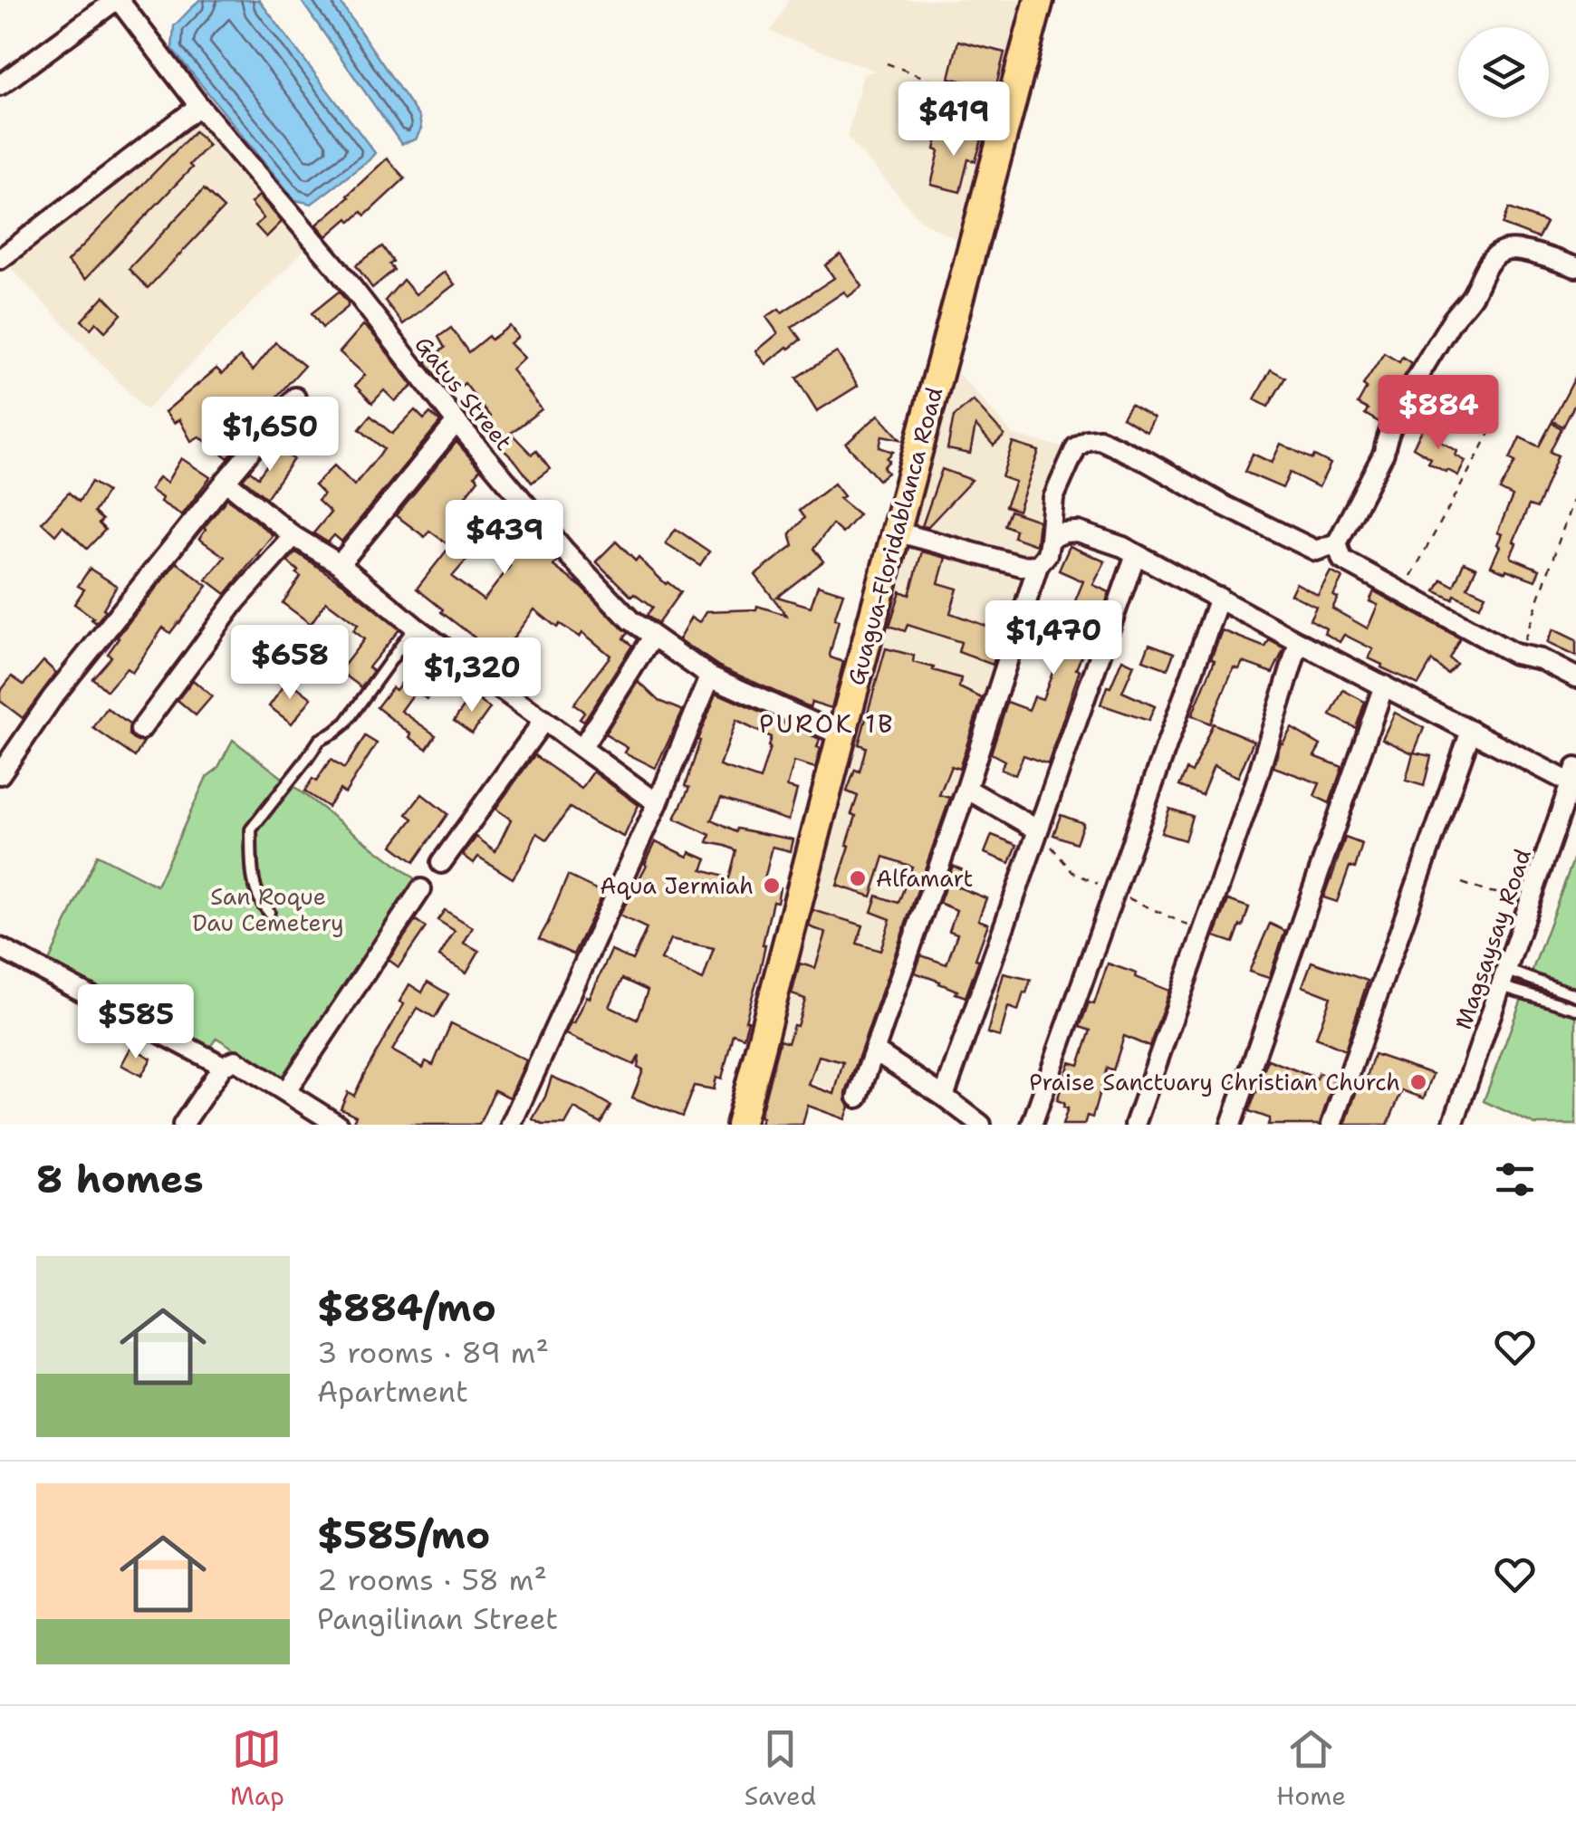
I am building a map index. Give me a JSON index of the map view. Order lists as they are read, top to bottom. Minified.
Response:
{"streets":{"main road":["Guagua-Floridablanca Road"],"street":["Gatus Street","Magsaysay Road"]},"crossings":[["Gatus Street","Guagua-Floridablanca Road"]],"districts":["PUROK 1B"],"parks":["San Roque Dau Cemetery"],"places":["Alfamart","Aqua Jermiah","Praise Sanctuary Christian Church"],"page":{"price":["$419","$884","$1,650","$439","$1,470","$658","$1,320","$585"],"heading":"8 homes","list":[{"name":"$884/mo","note":"3 rooms · 89 m² · Apartment"},{"name":"$585/mo","note":"2 rooms · 58 m² · Pangilinan Street"}],"tabs":["Map","Saved","Home"]}}
